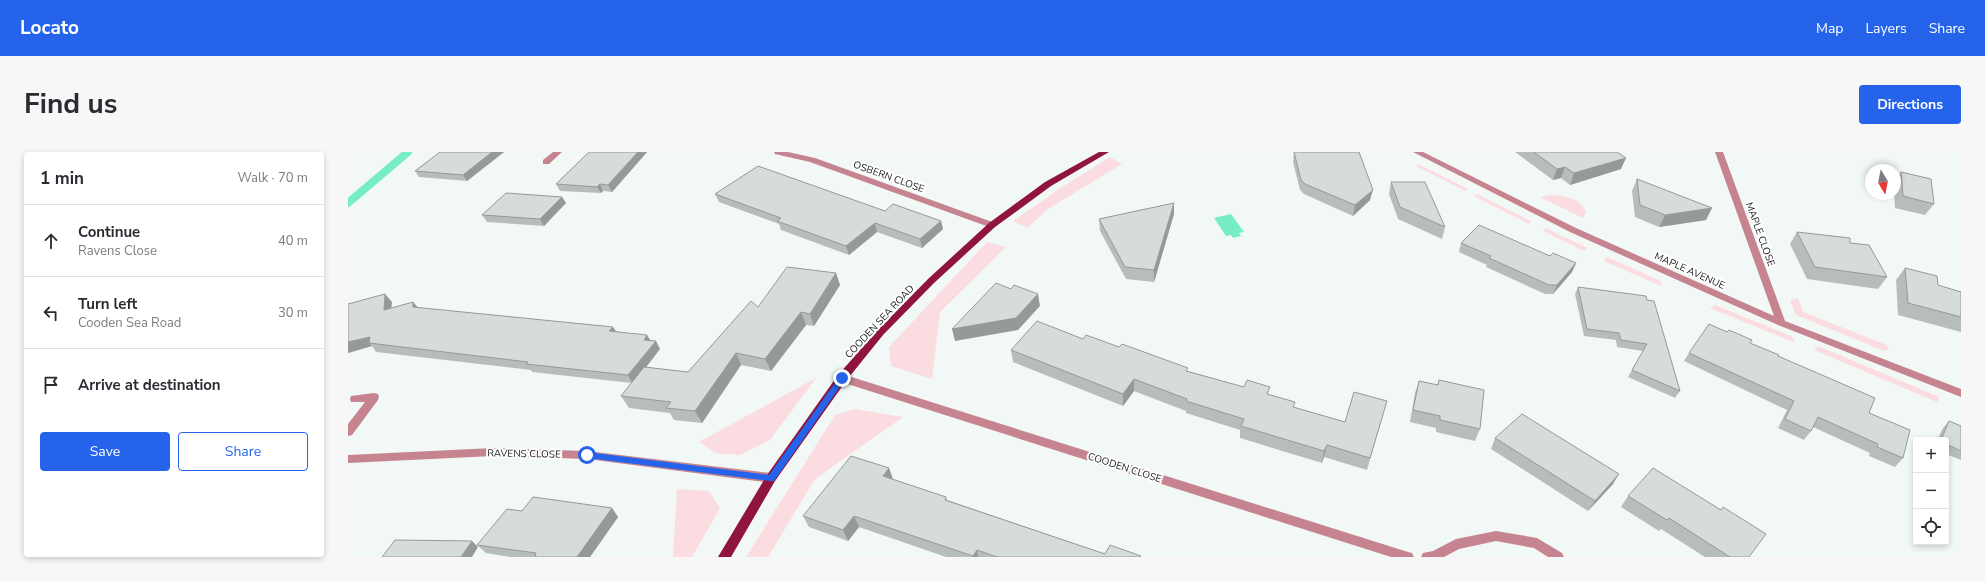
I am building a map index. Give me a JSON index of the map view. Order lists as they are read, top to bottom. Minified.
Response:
{"streets":{"main road":["COODEN SEA ROAD"],"street":["OSBERN CLOSE","MAPLE CLOSE","MAPLE AVENUE","RAVENS CLOSE","COODEN CLOSE"]},"crossings":[["OSBERN CLOSE","COODEN SEA ROAD"],["MAPLE CLOSE","MAPLE AVENUE"],["COODEN SEA ROAD","RAVENS CLOSE"],["COODEN SEA ROAD","COODEN CLOSE"]],"north":"bottom","page":{"header":"Locato","nav":["Map","Layers","Share"],"title":"Find us","buttons":["Directions",["Save","Share"]],"heading":["1 min","Walk · 70 m"],"list":[["Continue","Ravens Close","40 m"],["Turn left","Cooden Sea Road","30 m"],"Arrive at destination"],"map_buttons":["+","−"]}}
